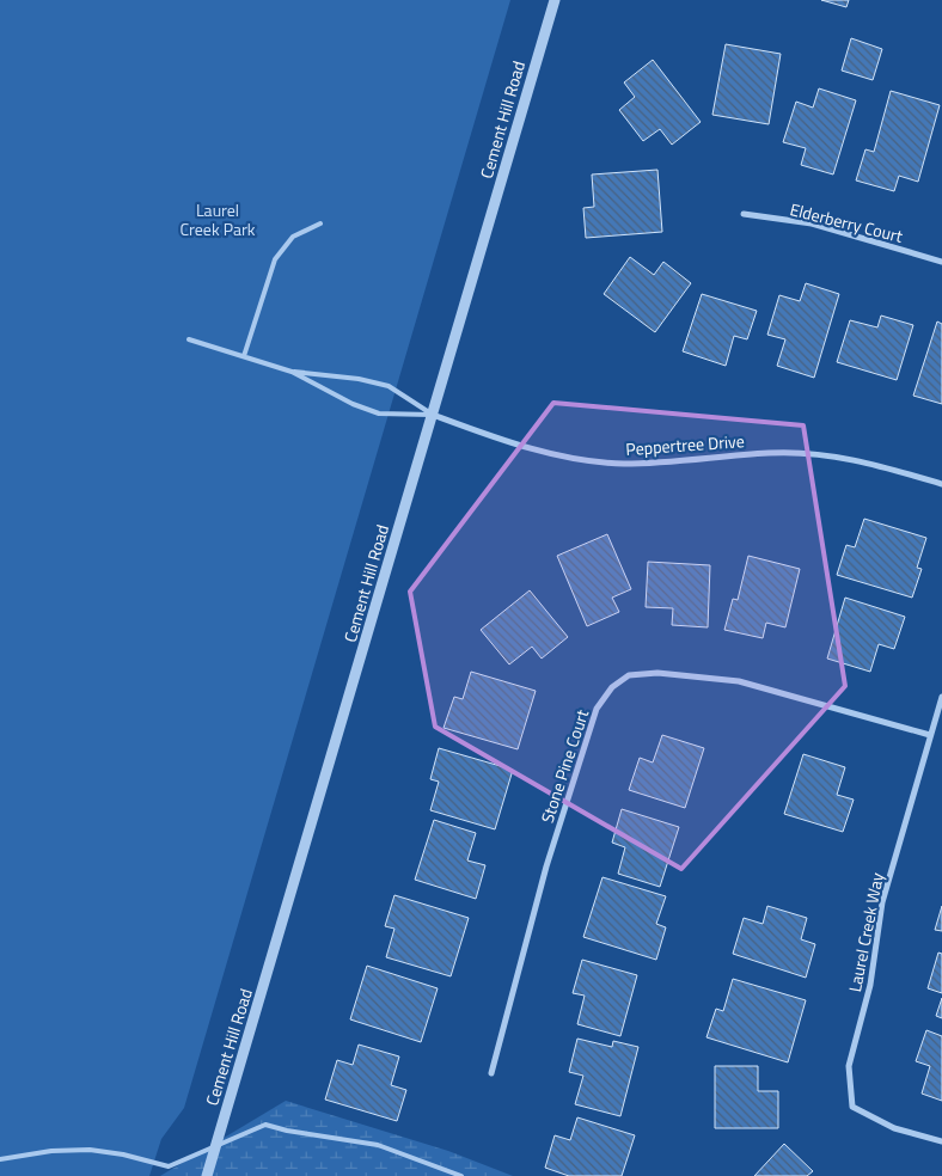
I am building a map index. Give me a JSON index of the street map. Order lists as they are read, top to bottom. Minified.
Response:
{"streets":{"street":["Cement Hill Road","Elderberry Court","Peppertree Drive","Stone Pine Court","Laurel Creek Way"]},"crossings":[["Cement Hill Road","Peppertree Drive"],["Stone Pine Court","Laurel Creek Way"]],"parks":["Laurel Creek Park"]}
